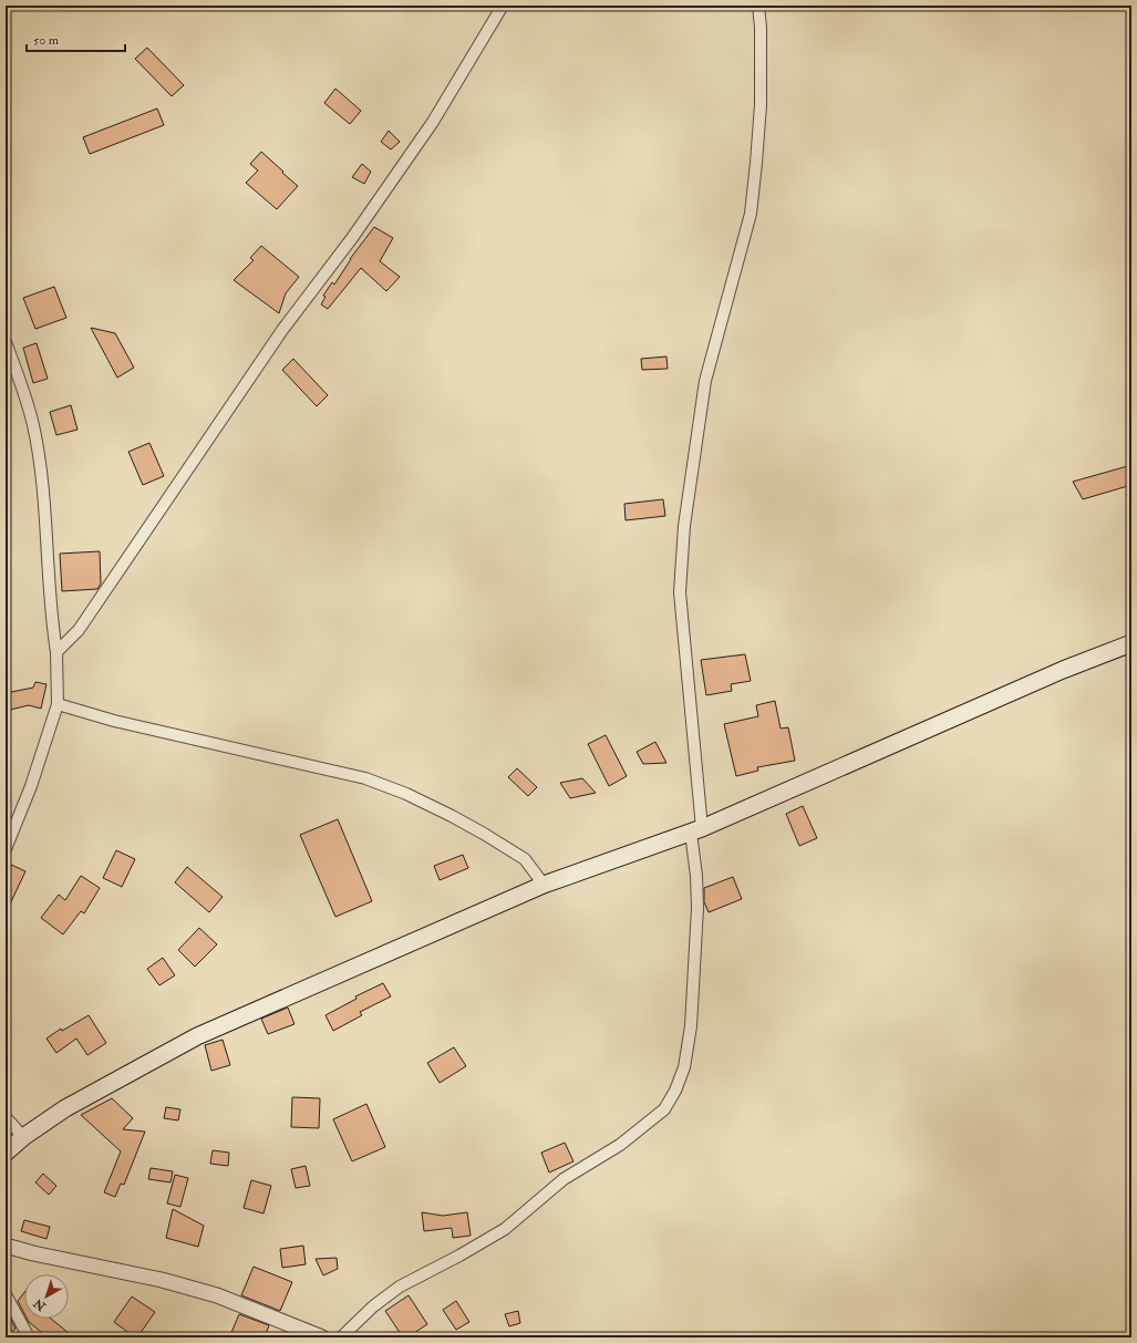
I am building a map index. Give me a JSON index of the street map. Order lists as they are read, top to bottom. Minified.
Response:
{"scale_bar":"50 m","north":"bottom left"}
